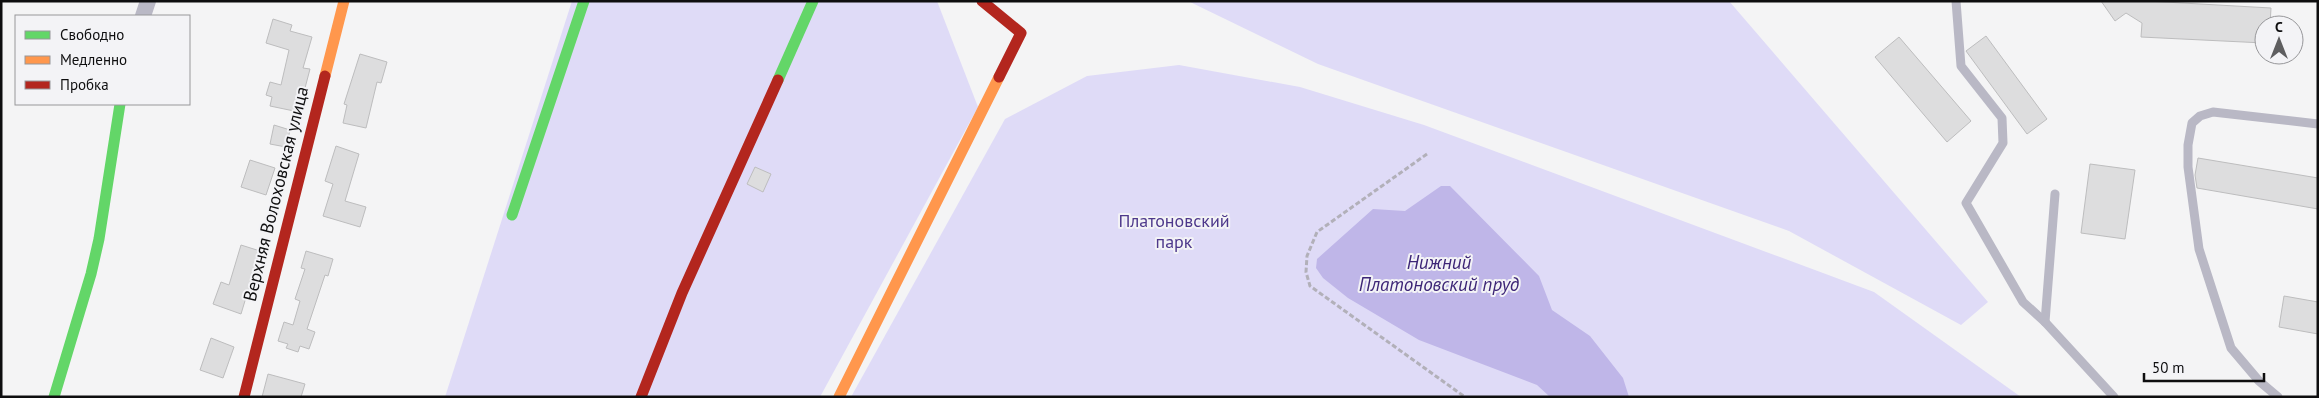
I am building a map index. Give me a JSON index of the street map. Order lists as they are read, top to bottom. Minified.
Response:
{"streets":{"street":["Верхняя Волоховская улица"]},"water":["Нижний Платоновский пруд"],"parks":["Платоновский парк"],"legend":["Свободно","Медленно","Пробка"],"scale_bar":"50 m","north":"top"}
